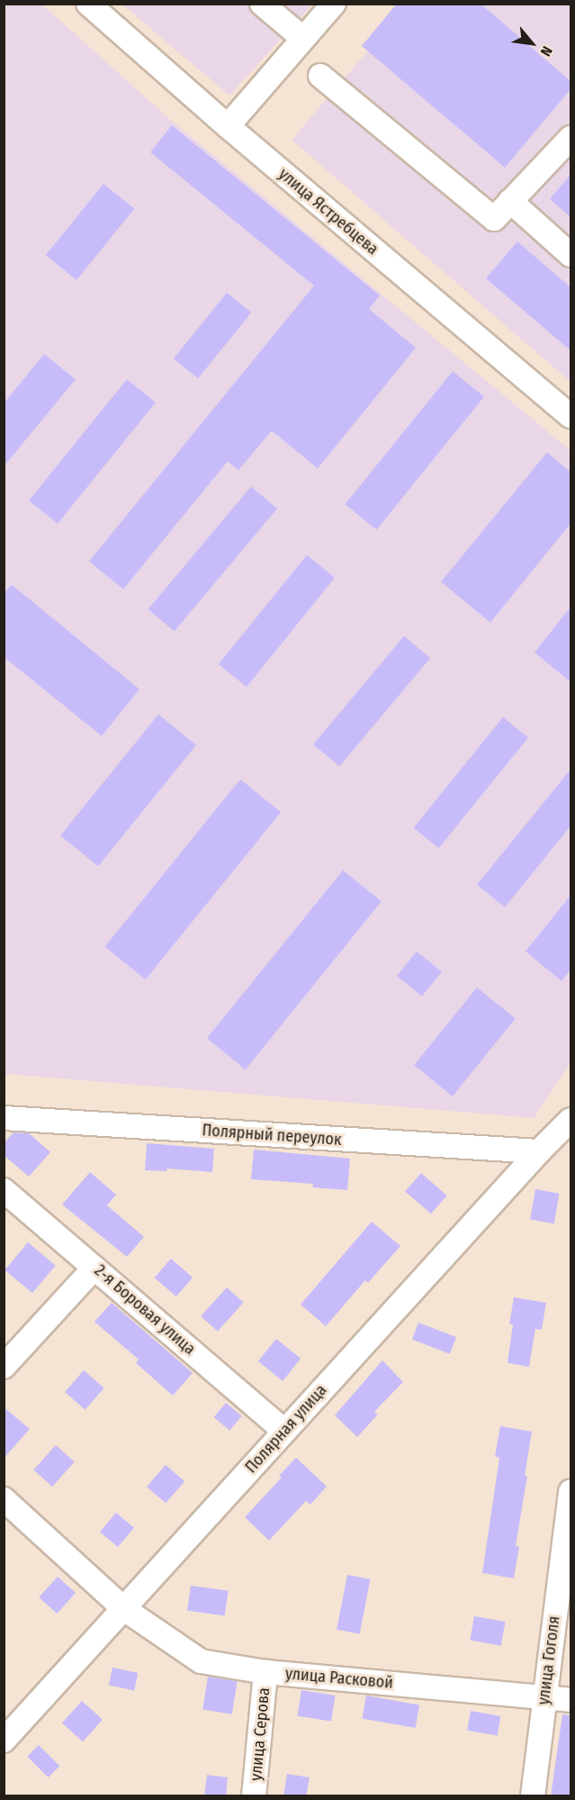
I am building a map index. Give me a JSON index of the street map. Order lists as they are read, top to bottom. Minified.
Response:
{"streets":{"street":["улица Ястребцева","Полярный переулок","2-я Боровая улица","Полярная улица","улица Гоголя","улица Расковой","улица Серова"]},"crossings":[["Полярный переулок","Полярная улица"],["2-я Боровая улица","Полярная улица"],["Полярная улица","улица Расковой"],["улица Гоголя","улица Расковой"],["улица Расковой","улица Серова"]],"north":"bottom right"}
